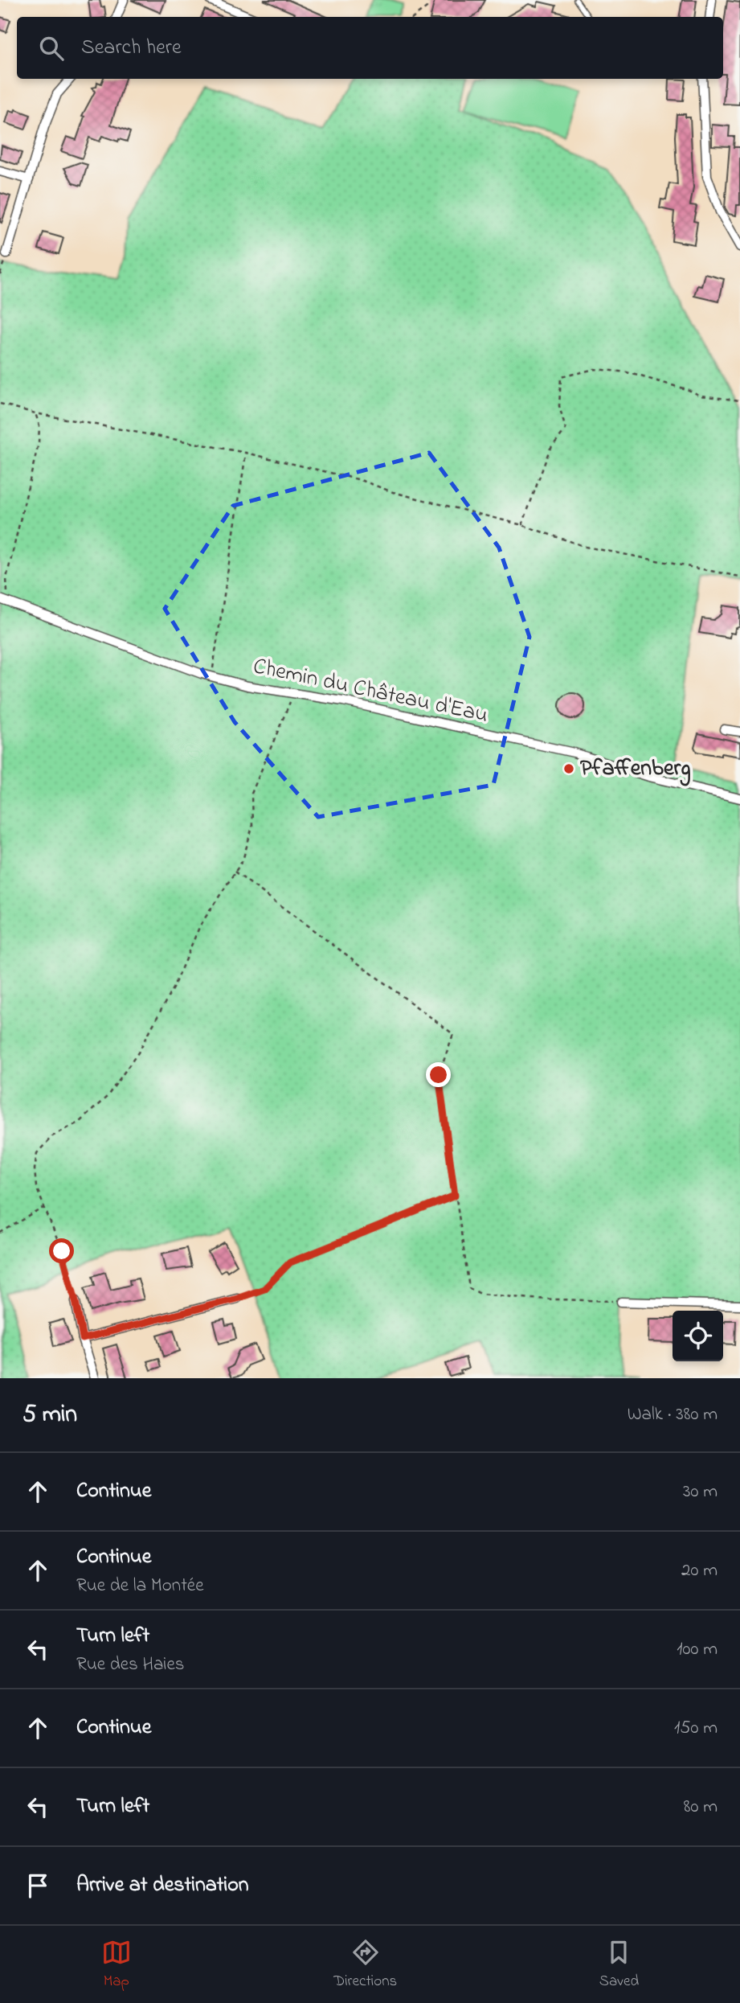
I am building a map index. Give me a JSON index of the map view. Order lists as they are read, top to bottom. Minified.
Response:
{"streets":{"street":["Chemin du Château d'Eau"]},"places":["Pfaffenberg"],"page":{"search":"Search here","heading":["5 min","Walk · 380 m"],"list":[["Continue","30 m"],["Continue","Rue de la Montée","20 m"],["Turn left","Rue des Haies","100 m"],["Continue","150 m"],["Turn left","80 m"],"Arrive at destination"],"nav":["Map","Directions","Saved"]}}
